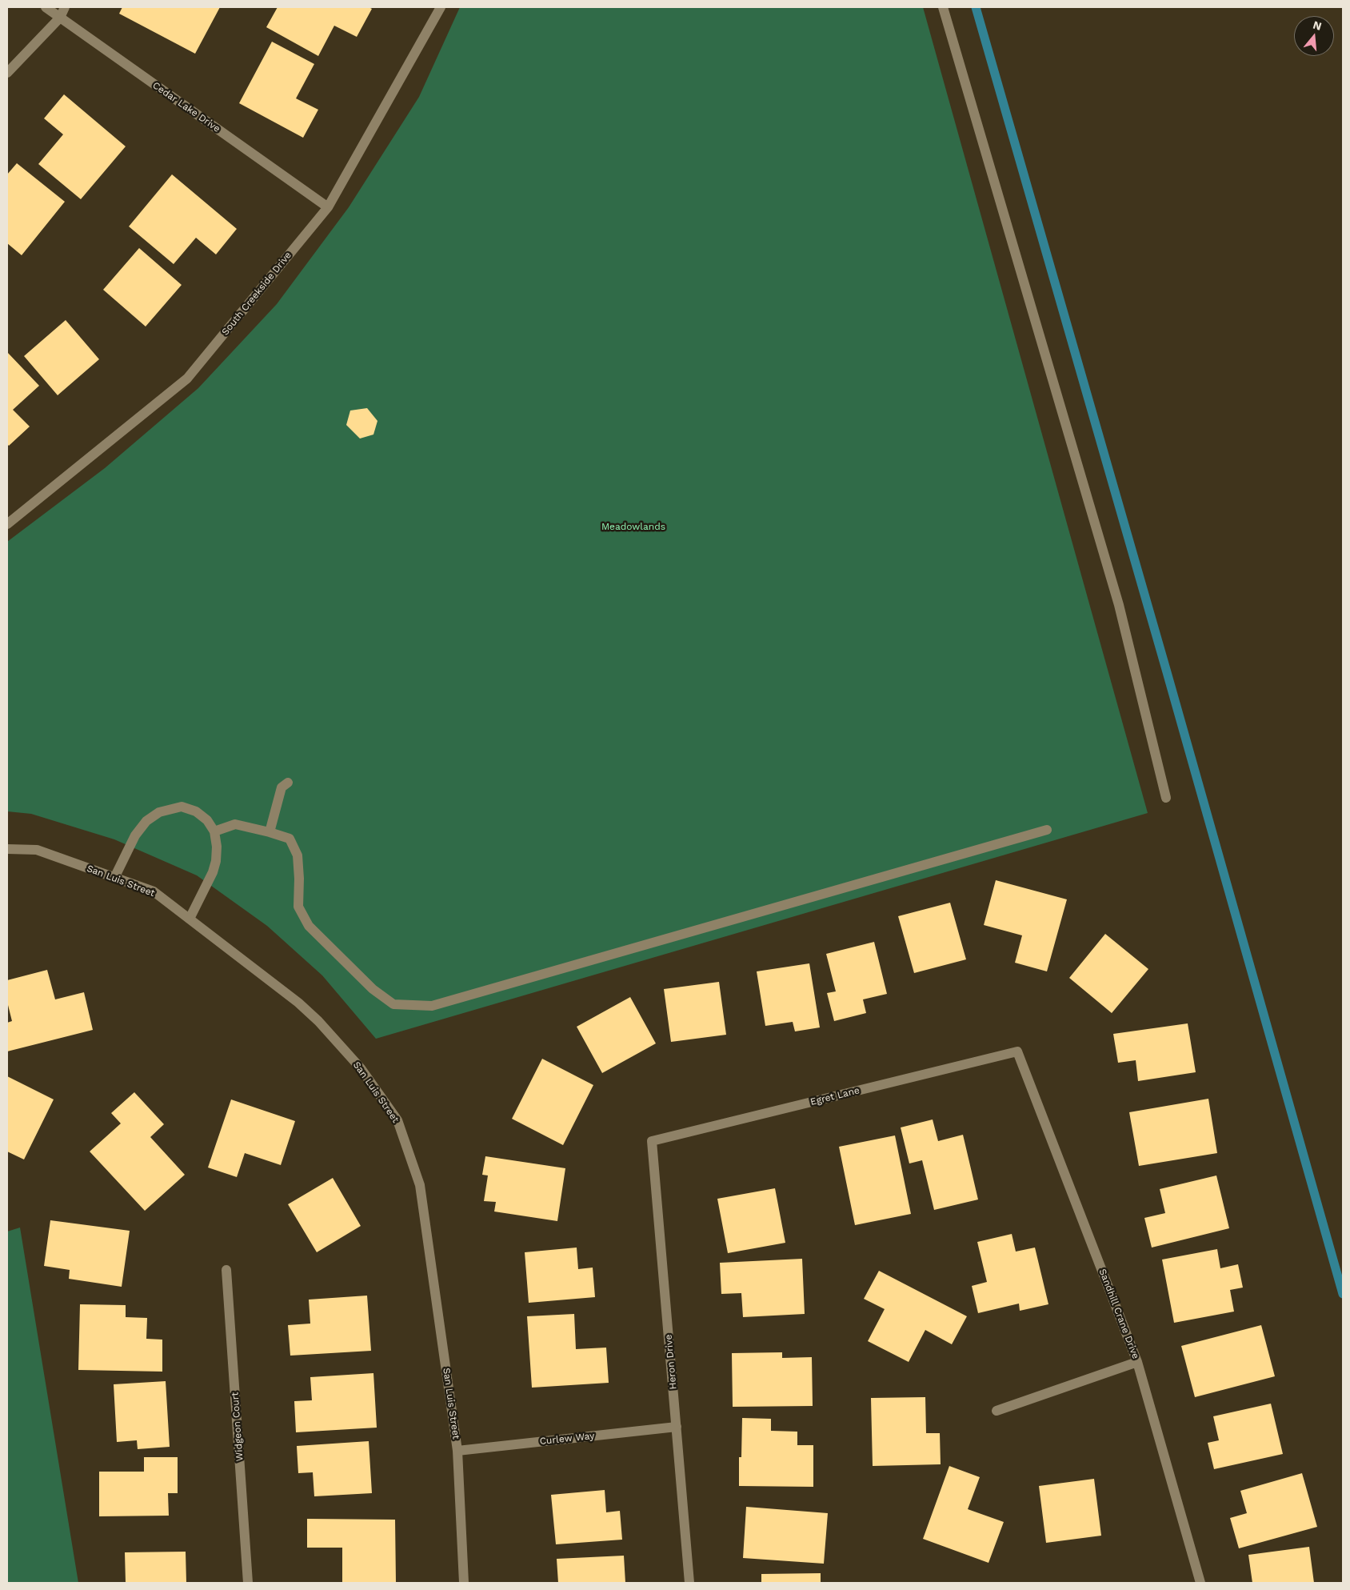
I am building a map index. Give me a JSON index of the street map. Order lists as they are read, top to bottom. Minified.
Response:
{"streets":{"street":["Cedar Lake Drive","South Creekside Drive","San Luis Street","Egret Lane","Sandhill Crane Drive","Heron Drive","Widgeon Court","Curlew Way"]},"crossings":[["Cedar Lake Drive","South Creekside Drive"],["San Luis Street","Curlew Way"],["Egret Lane","Sandhill Crane Drive"],["Egret Lane","Heron Drive"],["Heron Drive","Curlew Way"]],"parks":["Meadowlands"],"north":"top"}
